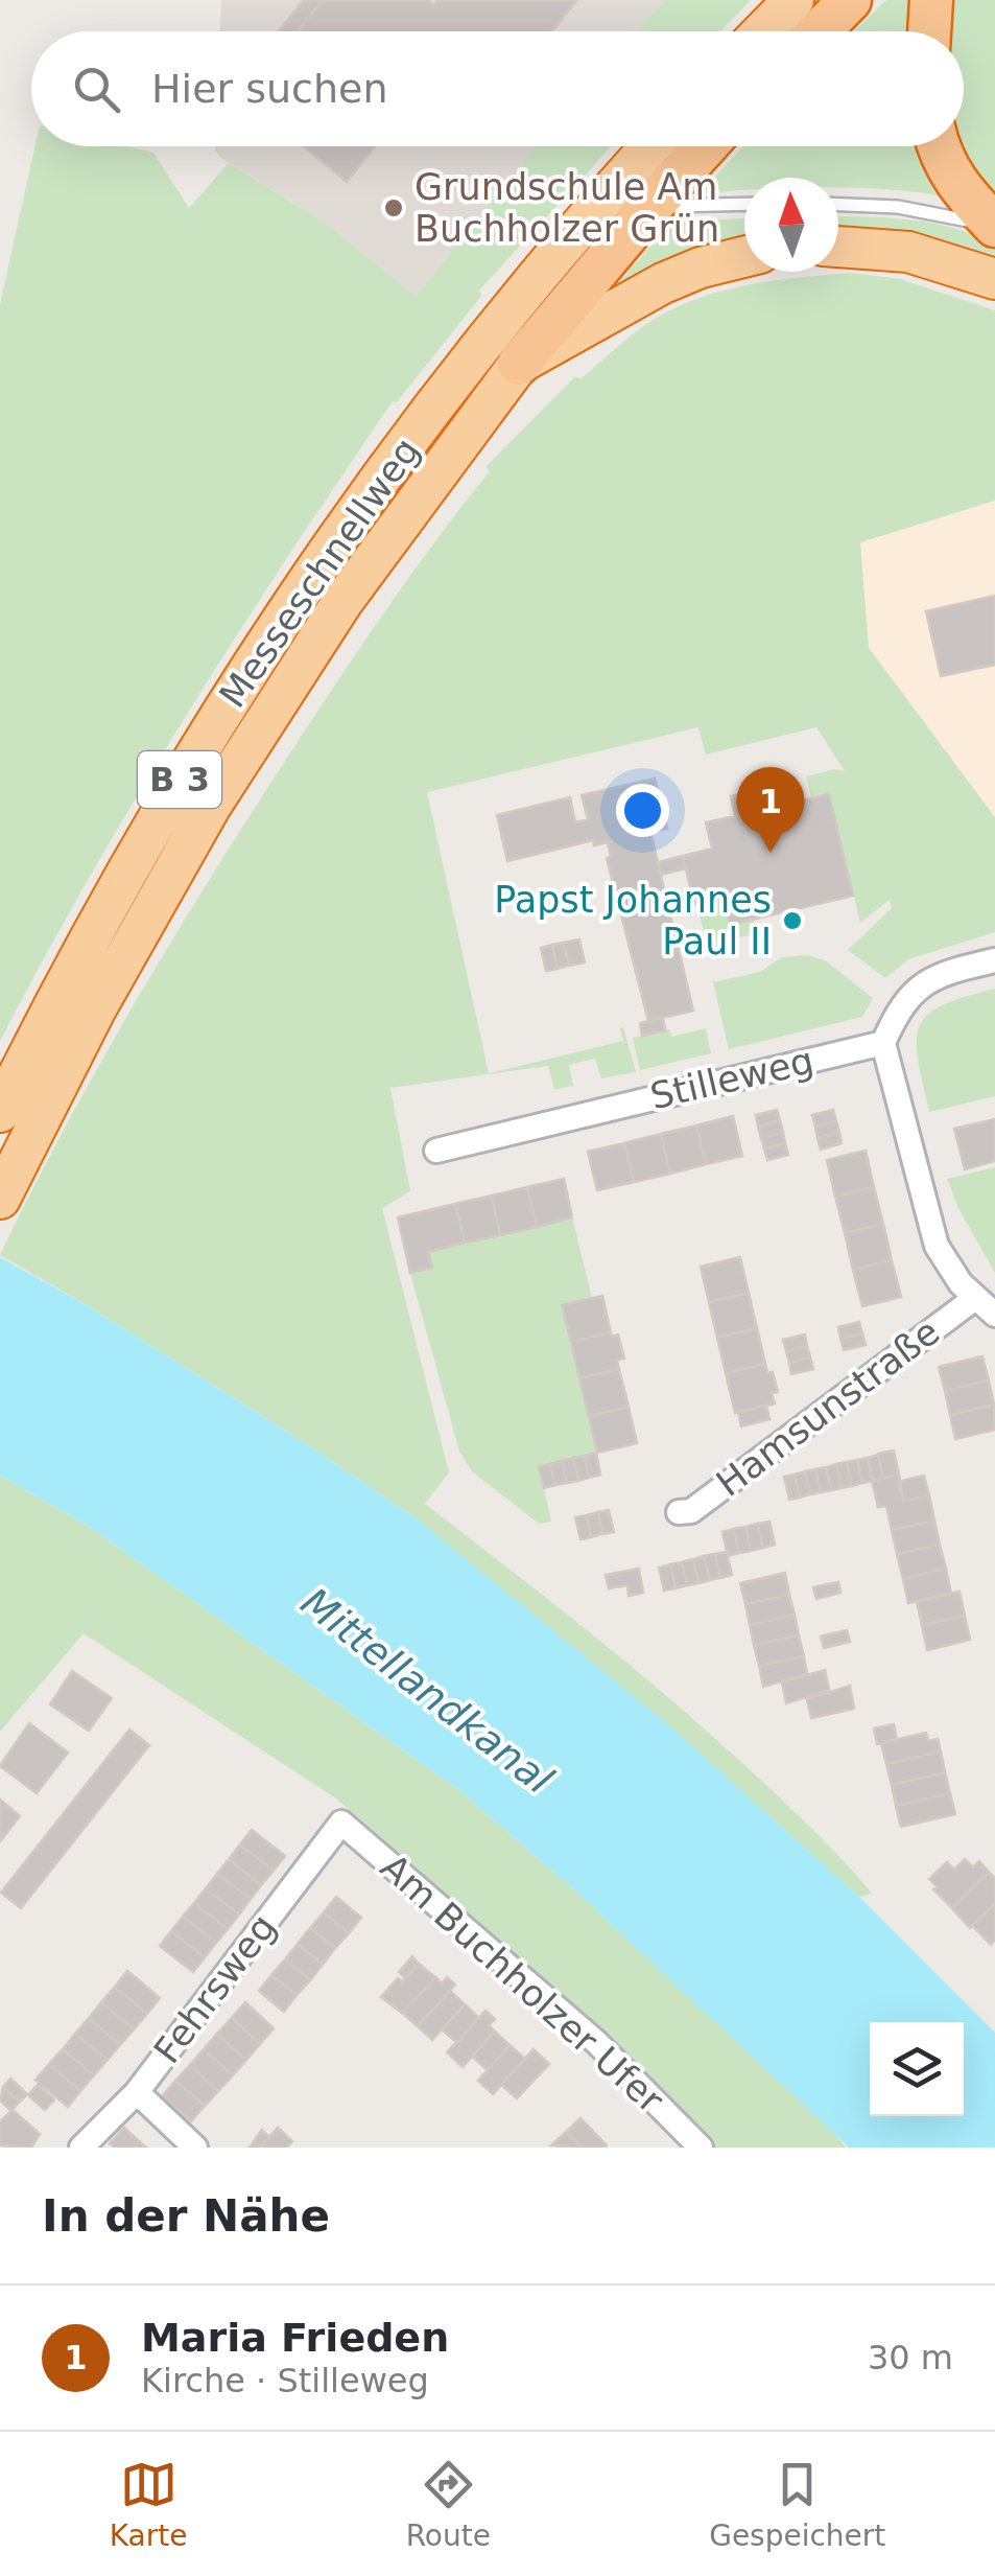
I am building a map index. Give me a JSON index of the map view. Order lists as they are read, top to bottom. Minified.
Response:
{"streets":{"highway":["Messeschnellweg","B 3"],"street":["Stilleweg","Hamsunstraße","Am Buchholzer Ufer","Fehrsweg"]},"crossings":[["Stilleweg","Hamsunstraße"],["Am Buchholzer Ufer","Fehrsweg"]],"water":["Mittellandkanal"],"places":["Grundschule Am Buchholzer Grün","Papst Johannes Paul II"],"north":"top","page":{"search":"Hier suchen","pins":"1","heading":"In der Nähe","list":[{"mark":"1","name":"Maria Frieden","note":"Kirche · Stilleweg","value":"30 m"}],"nav":["Karte","Route","Gespeichert"]}}
